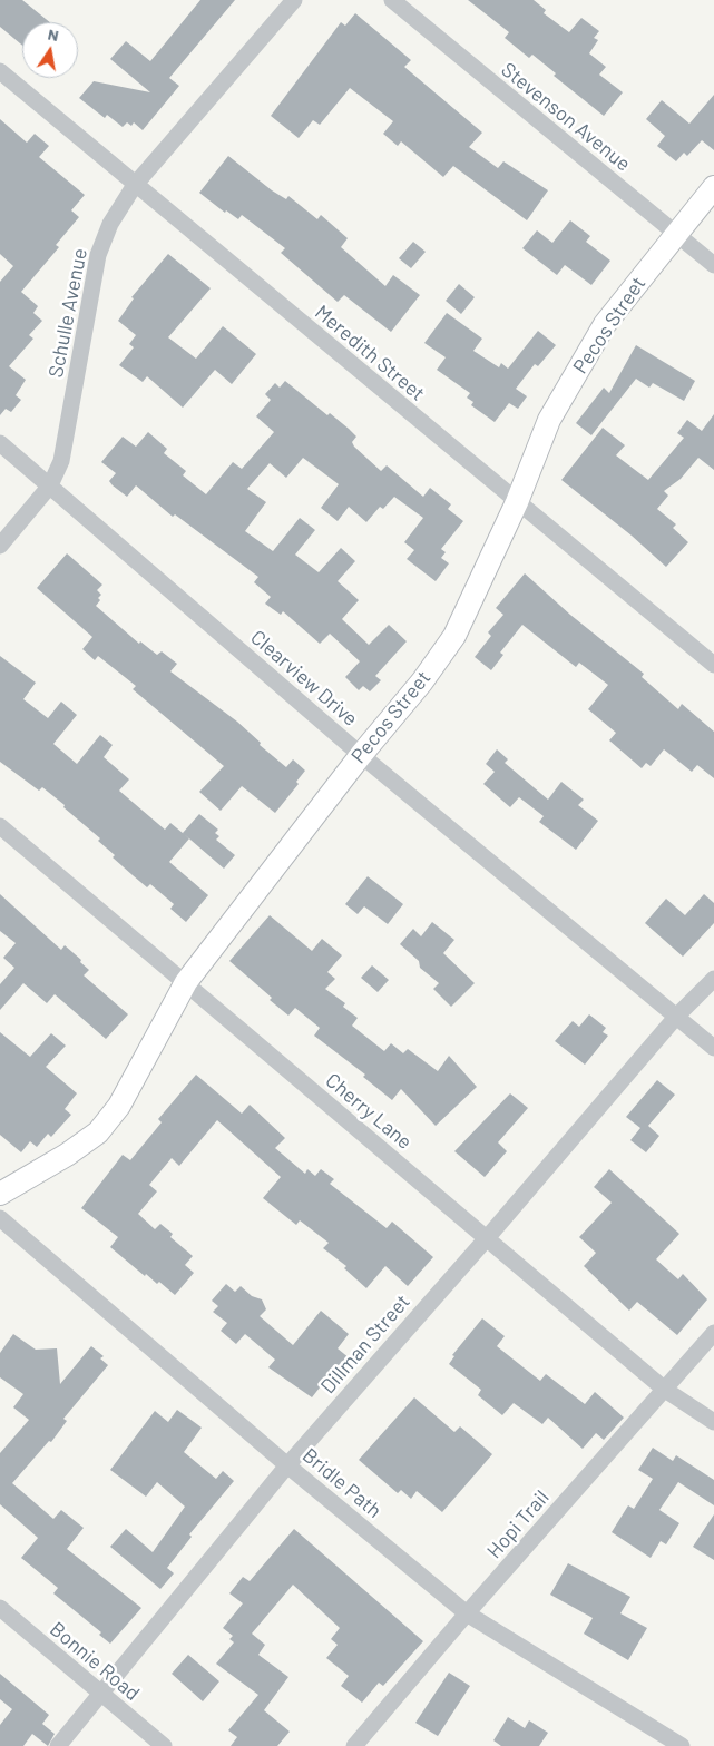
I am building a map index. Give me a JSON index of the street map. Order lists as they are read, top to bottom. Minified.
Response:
{"streets":{"street":["Stevenson Avenue","Schulle Avenue","Pecos Street","Meredith Street","Clearview Drive","Cherry Lane","Dillman Street","Bridle Path","Hopi Trail","Bonnie Road"]},"crossings":[["Stevenson Avenue","Pecos Street"],["Schulle Avenue","Meredith Street"],["Schulle Avenue","Clearview Drive"],["Pecos Street","Meredith Street"],["Pecos Street","Clearview Drive"],["Pecos Street","Cherry Lane"],["Clearview Drive","Dillman Street"],["Cherry Lane","Dillman Street"],["Cherry Lane","Hopi Trail"],["Dillman Street","Bridle Path"],["Dillman Street","Bonnie Road"],["Bridle Path","Hopi Trail"]],"north":"top"}
